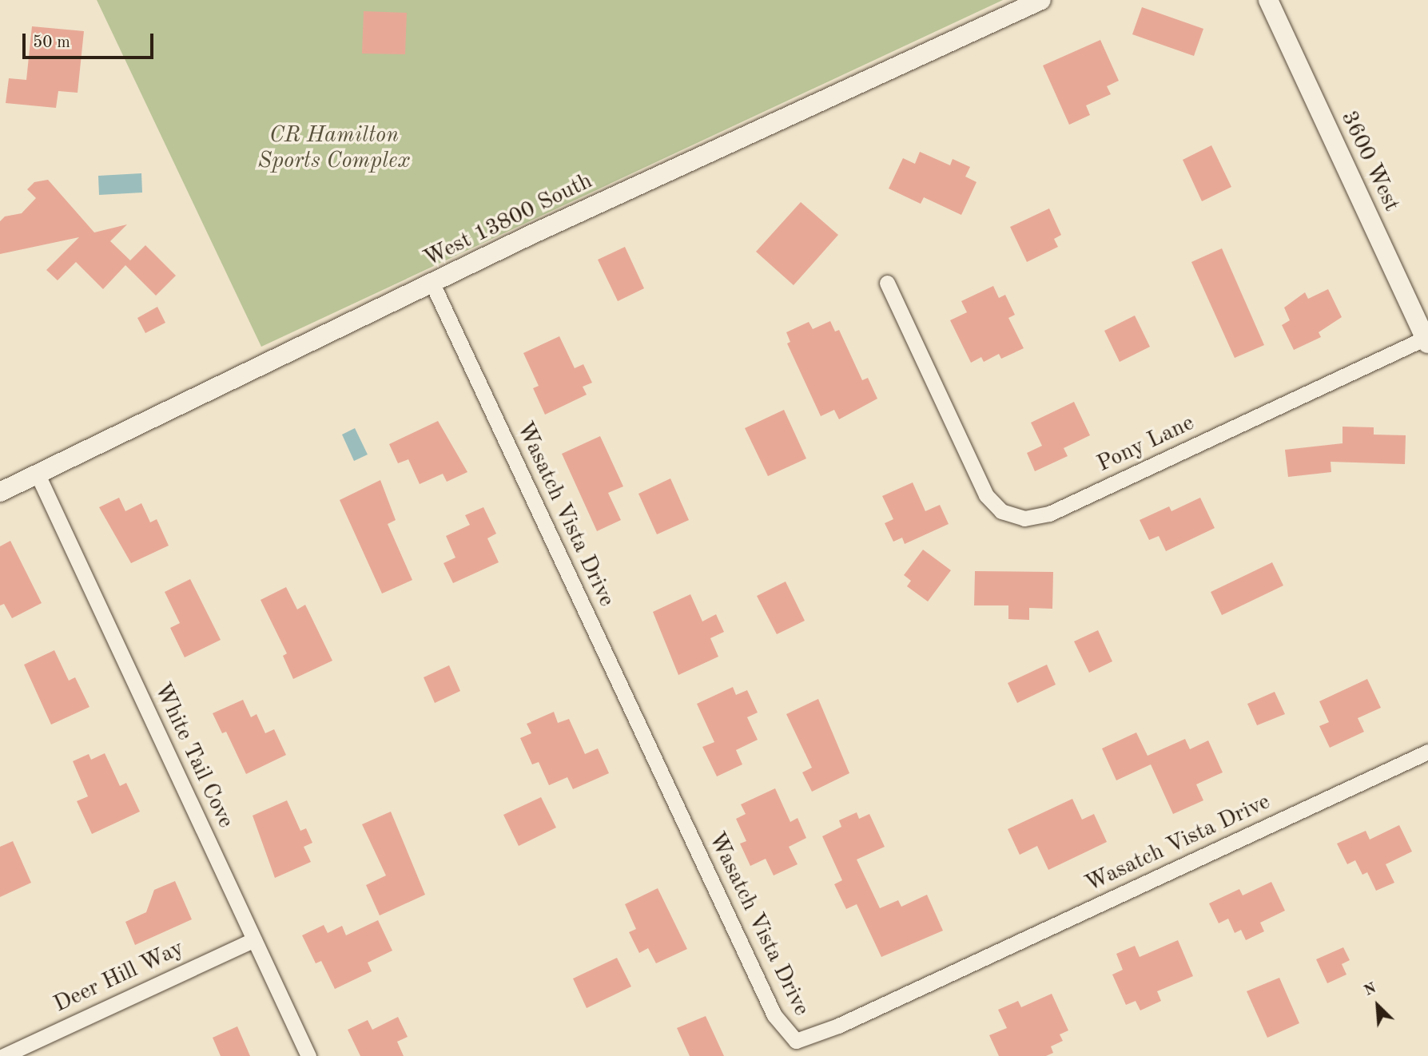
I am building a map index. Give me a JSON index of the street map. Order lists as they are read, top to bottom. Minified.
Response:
{"streets":{"street":["3600 West","West 13800 South","Pony Lane","Wasatch Vista Drive","White Tail Cove","Deer Hill Way"]},"crossings":[["3600 West","Pony Lane"],["West 13800 South","Wasatch Vista Drive"],["West 13800 South","White Tail Cove"],["White Tail Cove","Deer Hill Way"]],"parks":["CR Hamilton Sports Complex"],"scale_bar":"50 m","north":"top left"}
